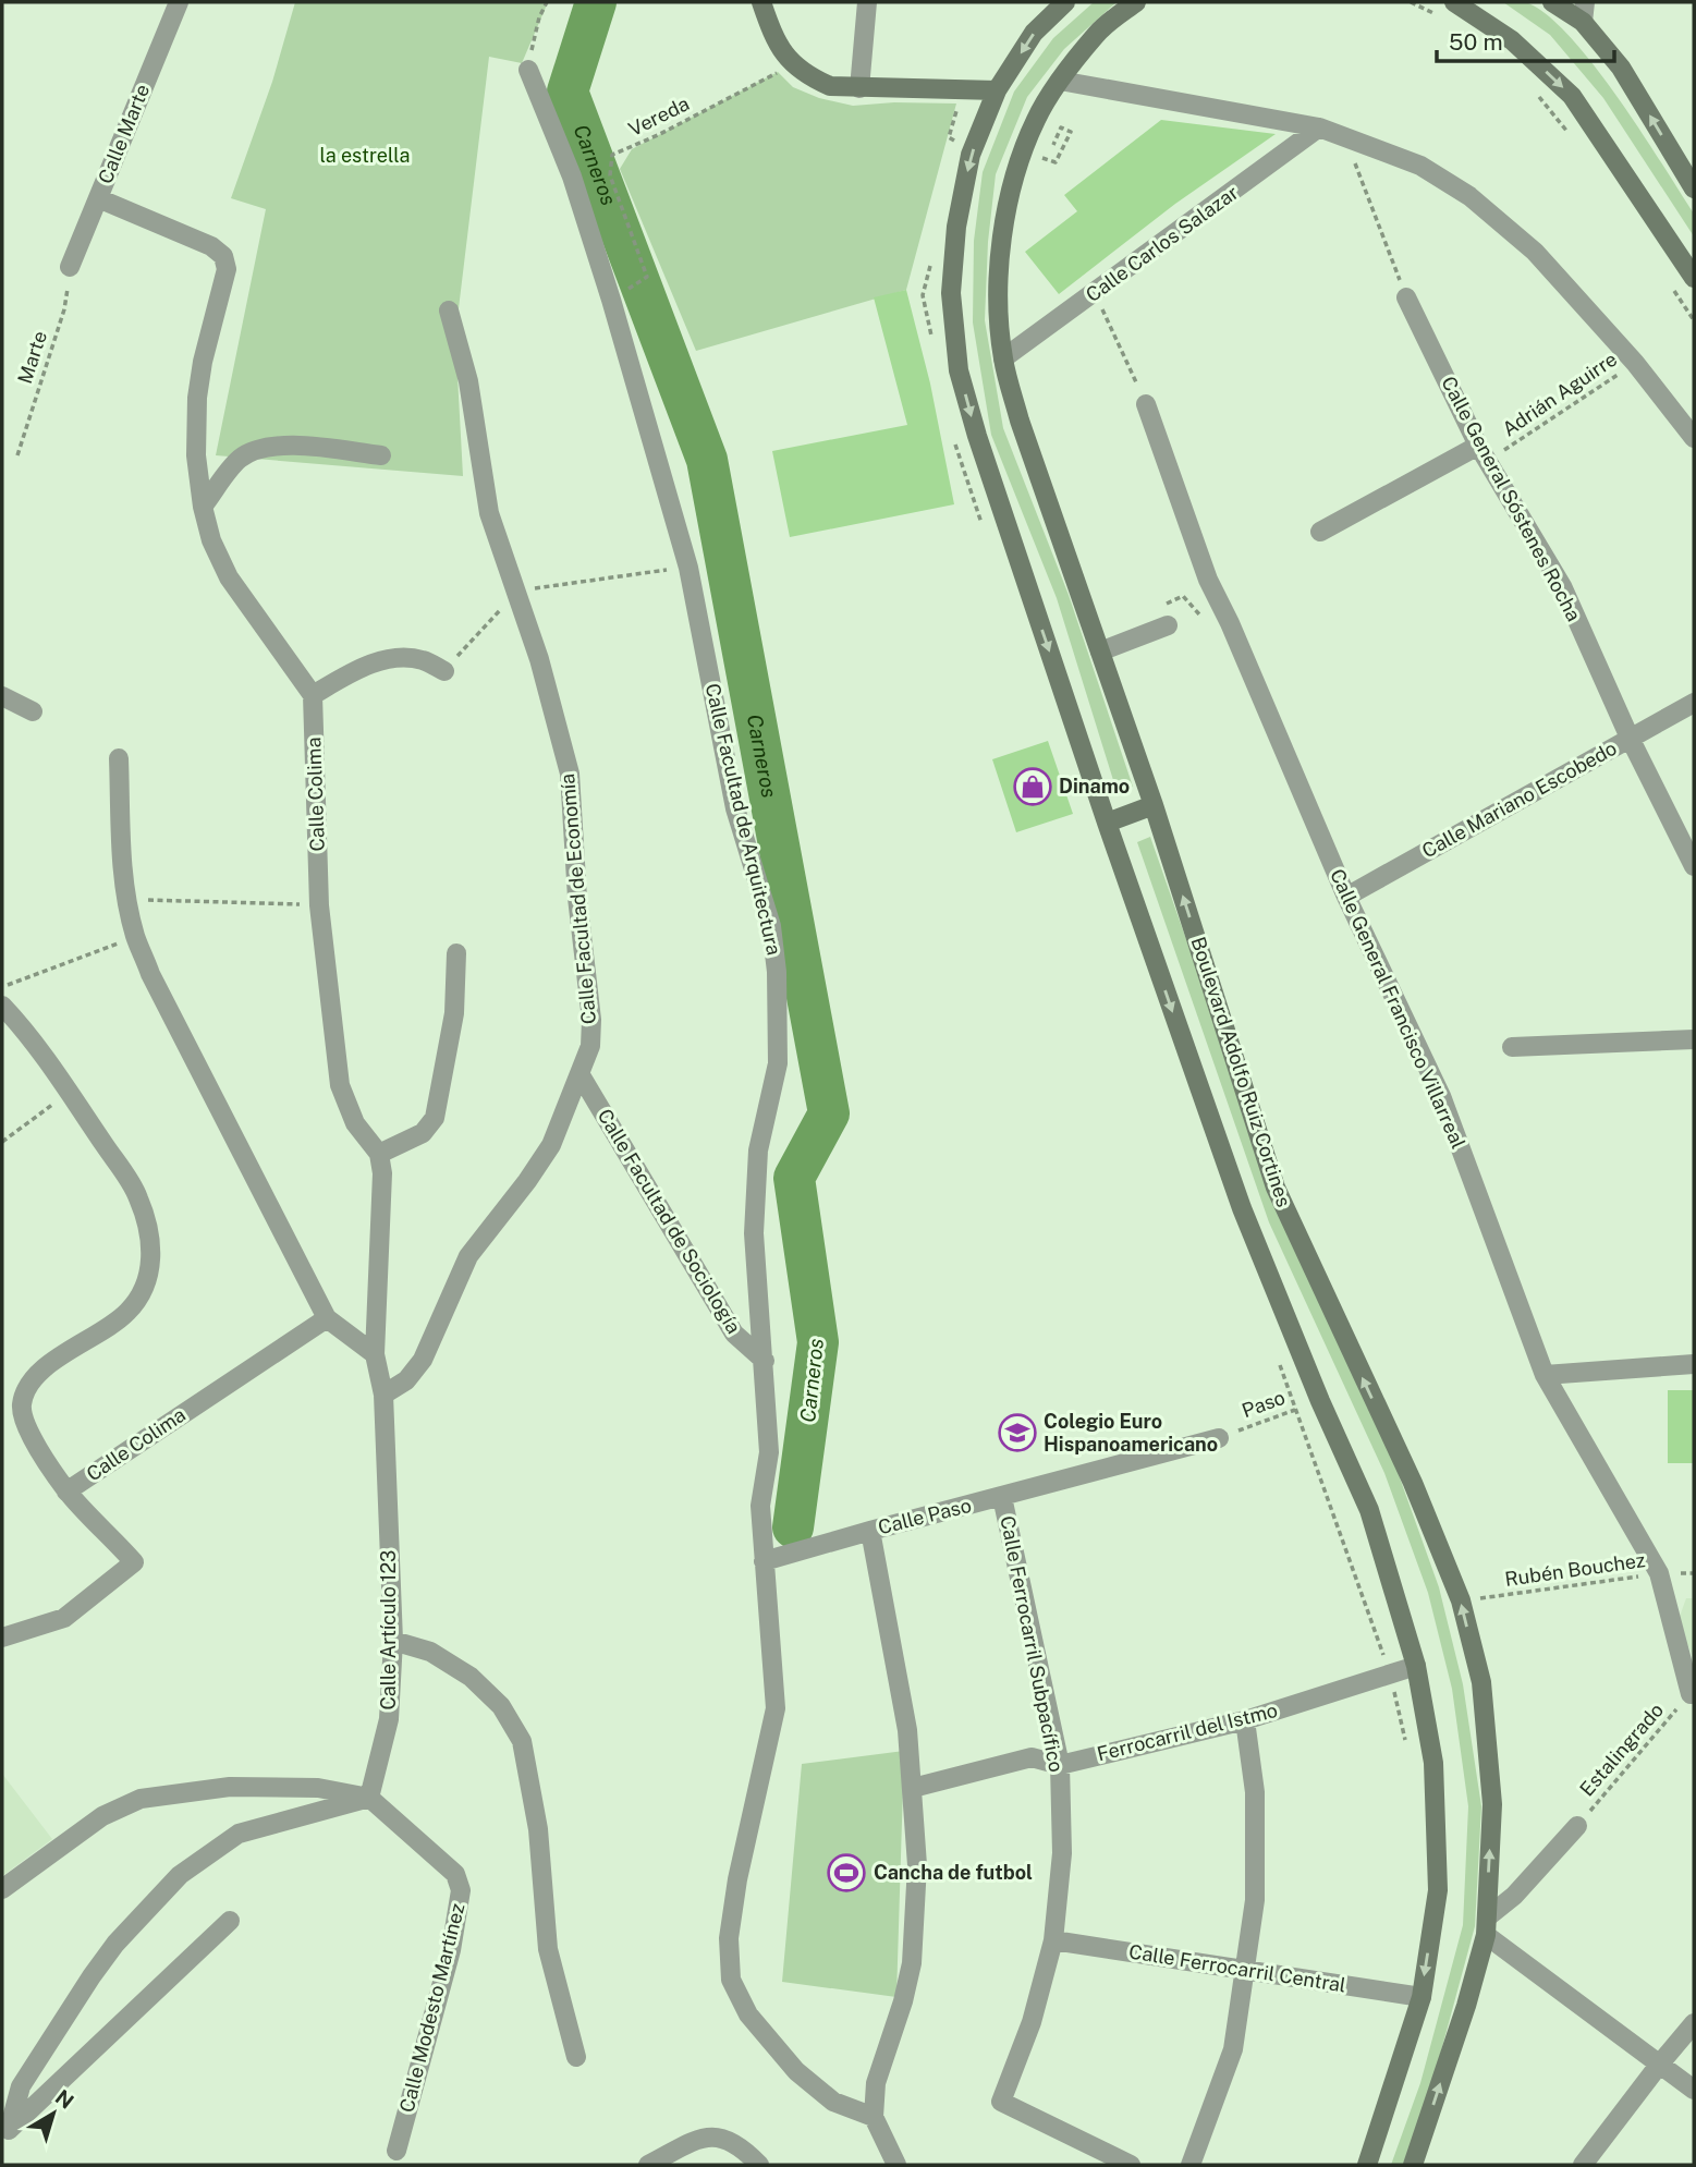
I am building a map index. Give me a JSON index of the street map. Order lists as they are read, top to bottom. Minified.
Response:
{"streets":{"main road":["Boulevard Adolfo Ruiz Cortines"],"street":["Calle Marte","Calle Carlos Salazar","Calle General Sóstenes Rocha","Calle Colima","Calle Mariano Escobedo","Calle Facultad de Arquitectura","Calle Facultad de Economía","Calle General Francisco Villarreal","Calle Facultad de Sociología","Calle Paso","Calle Artículo 123","Calle Ferrocarril Subpacífico","Ferrocarril del Istmo","Calle Ferrocarril Central","Calle Modesto Martínez"],"path":["Vereda","Marte","Adrián Aguirre","Paso","Rubén Bouchez","Estalingrado"]},"crossings":[["Calle Marte","Marte"],["Calle Carlos Salazar","Boulevard Adolfo Ruiz Cortines"],["Calle General Sóstenes Rocha","Calle Mariano Escobedo"],["Calle Mariano Escobedo","Calle General Francisco Villarreal"],["Calle Facultad de Arquitectura","Calle Facultad de Sociología"],["Calle Facultad de Arquitectura","Calle Paso"],["Calle Facultad de Economía","Calle Facultad de Sociología"],["Calle Facultad de Economía","Calle Artículo 123"],["Calle General Francisco Villarreal","Rubén Bouchez"],["Calle General Francisco Villarreal","Estalingrado"],["Boulevard Adolfo Ruiz Cortines","Paso"],["Boulevard Adolfo Ruiz Cortines","Rubén Bouchez"],["Boulevard Adolfo Ruiz Cortines","Ferrocarril del Istmo"],["Boulevard Adolfo Ruiz Cortines","Calle Ferrocarril Central"],["Paso","Calle Paso"],["Calle Paso","Calle Ferrocarril Subpacífico"],["Calle Artículo 123","Calle Modesto Martínez"],["Calle Ferrocarril Subpacífico","Ferrocarril del Istmo"],["Calle Ferrocarril Subpacífico","Calle Ferrocarril Central"]],"water":["Carneros"],"parks":["la estrella"],"places":{"shop":["Dinamo"],"school or university":["Colegio Euro Hispanoamericano"],"sports":["Cancha de futbol"]},"scale_bar":"50 m","north":"top right"}
